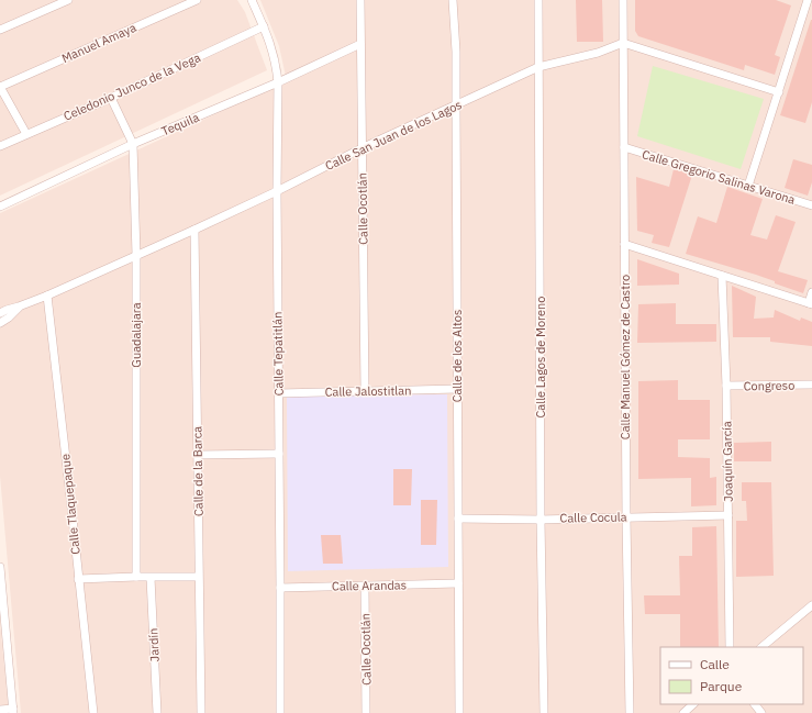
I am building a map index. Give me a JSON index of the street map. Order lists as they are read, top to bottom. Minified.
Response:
{"streets":{"street":["Manuel Amaya","Celedonio Junco de la Vega","Tequila","Calle San Juan de los Lagos","Calle Gregorio Salinas Varona","Calle Ocotlán","Guadalajara","Calle Tepatitlán","Calle de los Altos","Calle Lagos de Moreno","Calle Manuel Gómez de Castro","Congreso","Calle Jalostitlan","Joaquín García","Calle de la Barca","Calle Tlaquepaque","Calle Cocula","Calle Arandas","Jardín"]},"crossings":[["Celedonio Junco de la Vega","Guadalajara"],["Celedonio Junco de la Vega","Calle Tepatitlán"],["Tequila","Calle Ocotlán"],["Tequila","Guadalajara"],["Tequila","Calle Tepatitlán"],["Calle San Juan de los Lagos","Calle Ocotlán"],["Calle San Juan de los Lagos","Guadalajara"],["Calle San Juan de los Lagos","Calle Tepatitlán"],["Calle San Juan de los Lagos","Calle de los Altos"],["Calle San Juan de los Lagos","Calle Lagos de Moreno"],["Calle San Juan de los Lagos","Calle Manuel Gómez de Castro"],["Calle San Juan de los Lagos","Calle de la Barca"],["Calle San Juan de los Lagos","Calle Tlaquepaque"],["Calle Gregorio Salinas Varona","Calle Manuel Gómez de Castro"],["Calle Ocotlán","Calle Jalostitlan"],["Calle Ocotlán","Calle Arandas"],["Calle Tepatitlán","Calle Jalostitlan"],["Calle Tepatitlán","Calle Arandas"],["Calle de los Altos","Calle Jalostitlan"],["Calle de los Altos","Calle Cocula"],["Calle de los Altos","Calle Arandas"],["Calle Lagos de Moreno","Calle Cocula"],["Calle Manuel Gómez de Castro","Calle Cocula"],["Congreso","Joaquín García"],["Joaquín García","Calle Cocula"]],"legend":["Calle","Parque"]}
